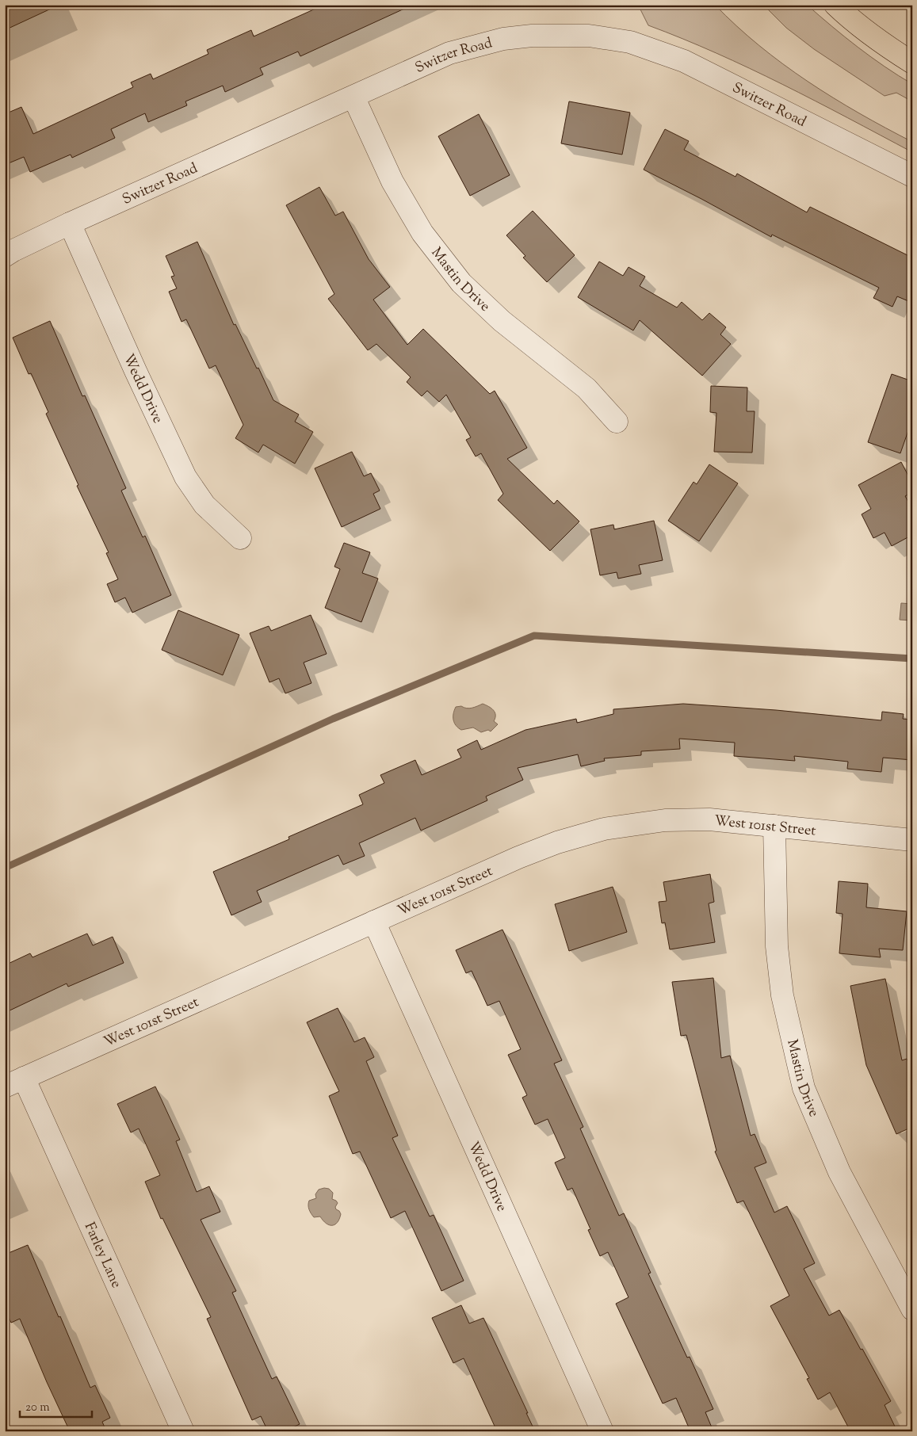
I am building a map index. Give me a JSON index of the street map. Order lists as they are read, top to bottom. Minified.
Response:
{"streets":{"street":["Switzer Road","Mastin Drive","Wedd Drive","West 101st Street","Farley Lane"]},"crossings":[["Switzer Road","Mastin Drive"],["Switzer Road","Wedd Drive"],["Mastin Drive","West 101st Street"],["Wedd Drive","West 101st Street"],["West 101st Street","Farley Lane"]],"scale_bar":"20 m"}
